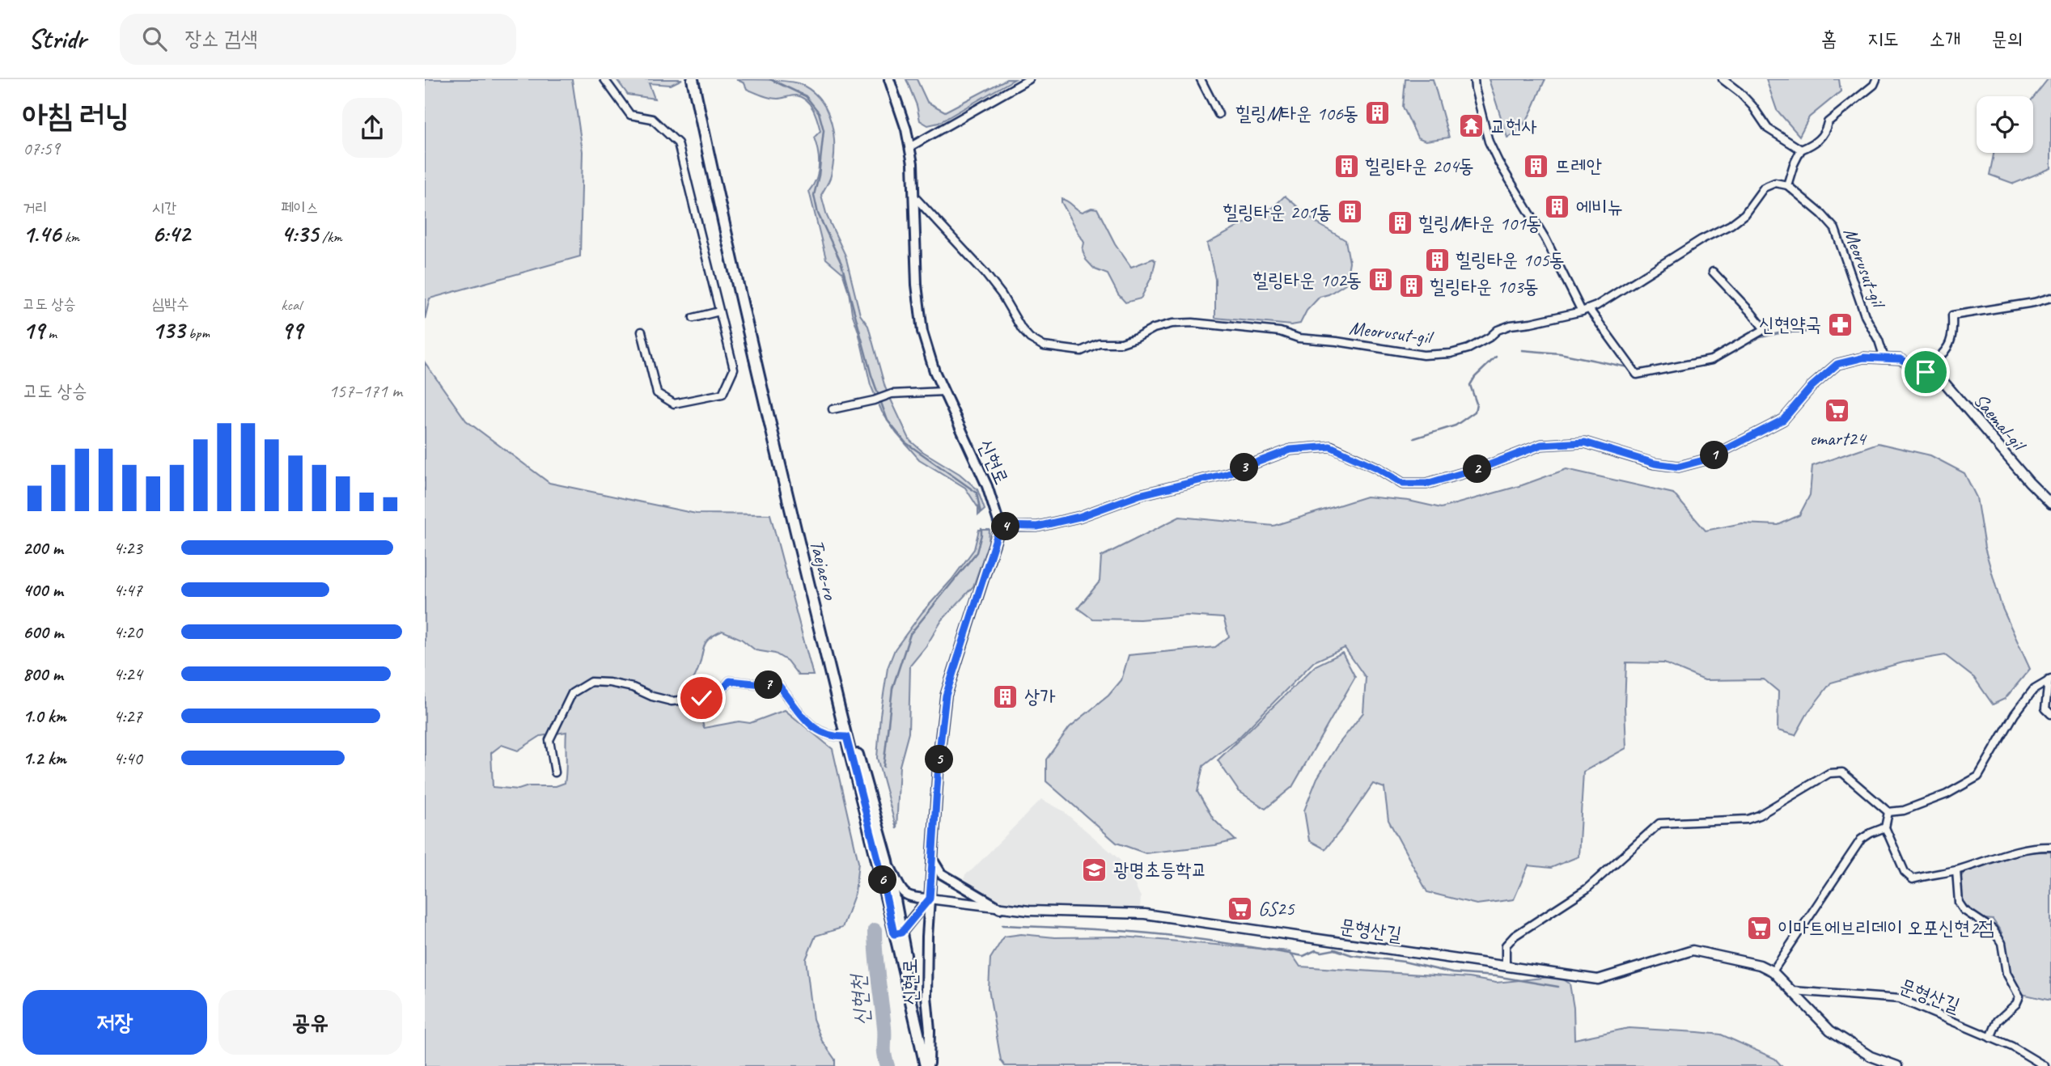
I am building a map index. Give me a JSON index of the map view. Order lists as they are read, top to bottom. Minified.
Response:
{"streets":{"main road":["신현로","Taejae-ro"],"street":["Meorusut-gil","Saemal-gil","문형산길"]},"crossings":[["Meorusut-gil","Saemal-gil"],["Meorusut-gil","신현로"],["Saemal-gil","신현로"],["신현로","Taejae-ro"],["신현로","문형산길"]],"water":["신현천"],"places":{"building":["힐링M타운 106동","힐링타운 204동","뜨레안","에비뉴","힐링타운 201동","힐링M타운 101동","힐링타운 105동","힐링타운 102동","힐링타운 103동","상가"],"temple":["교헌사"],"pharmacy":["신현약국"],"supermarket":["emart24","GS25","이마트에브리데이 오포신현2점"],"school or university":["광명초등학교"]},"page":{"header":"Stridr","search":"장소 검색","nav":["홈","지도","소개","문의"],"heading":["아침 러닝","07:59"],"stats":[["거리","1.46 km"],["시간","6:42"],["페이스","4:35 /km"],["고도 상승","19 m"],["심박수","133 bpm"],["kcal","99"]],"chart":["고도 상승","157–171 m"],"pins":["1","3","2","4","7","5","6"],"list":[{"name":"200 m","note":"4:23"},{"name":"400 m","note":"4:47"},{"name":"600 m","note":"4:20"},{"name":"800 m","note":"4:24"},{"name":"1.0 km","note":"4:27"},{"name":"1.2 km","note":"4:40"}],"buttons":["저장","공유"]}}
